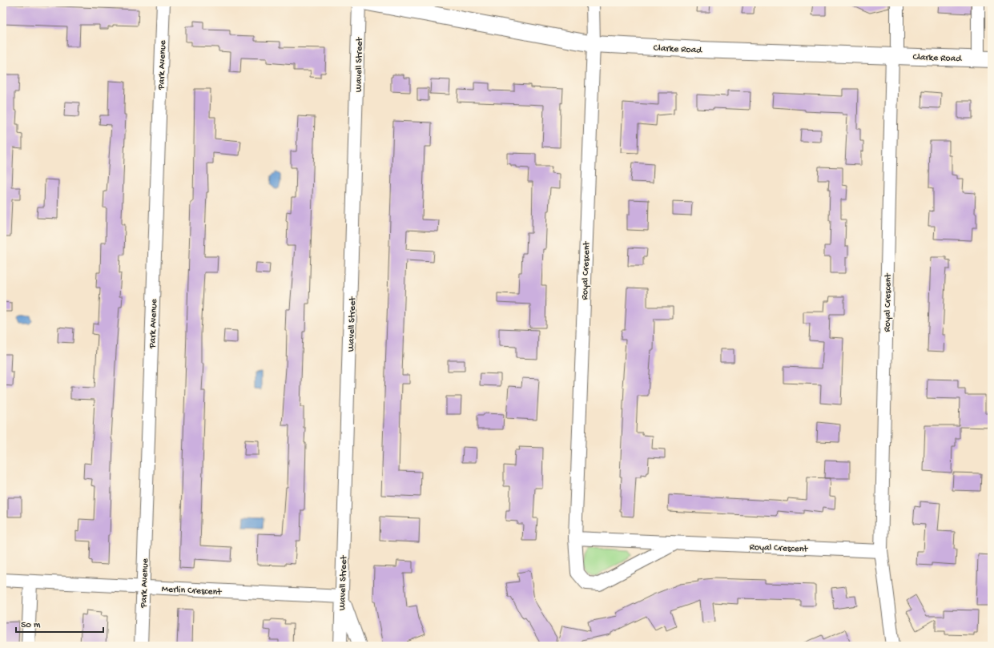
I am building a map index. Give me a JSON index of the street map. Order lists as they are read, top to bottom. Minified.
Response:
{"streets":{"main road":["Clarke Road"],"street":["Park Avenue","Wavell Street","Royal Crescent","Merlin Crescent"]},"crossings":[["Clarke Road","Royal Crescent"],["Park Avenue","Merlin Crescent"],["Wavell Street","Merlin Crescent"]],"scale_bar":"50 m"}
